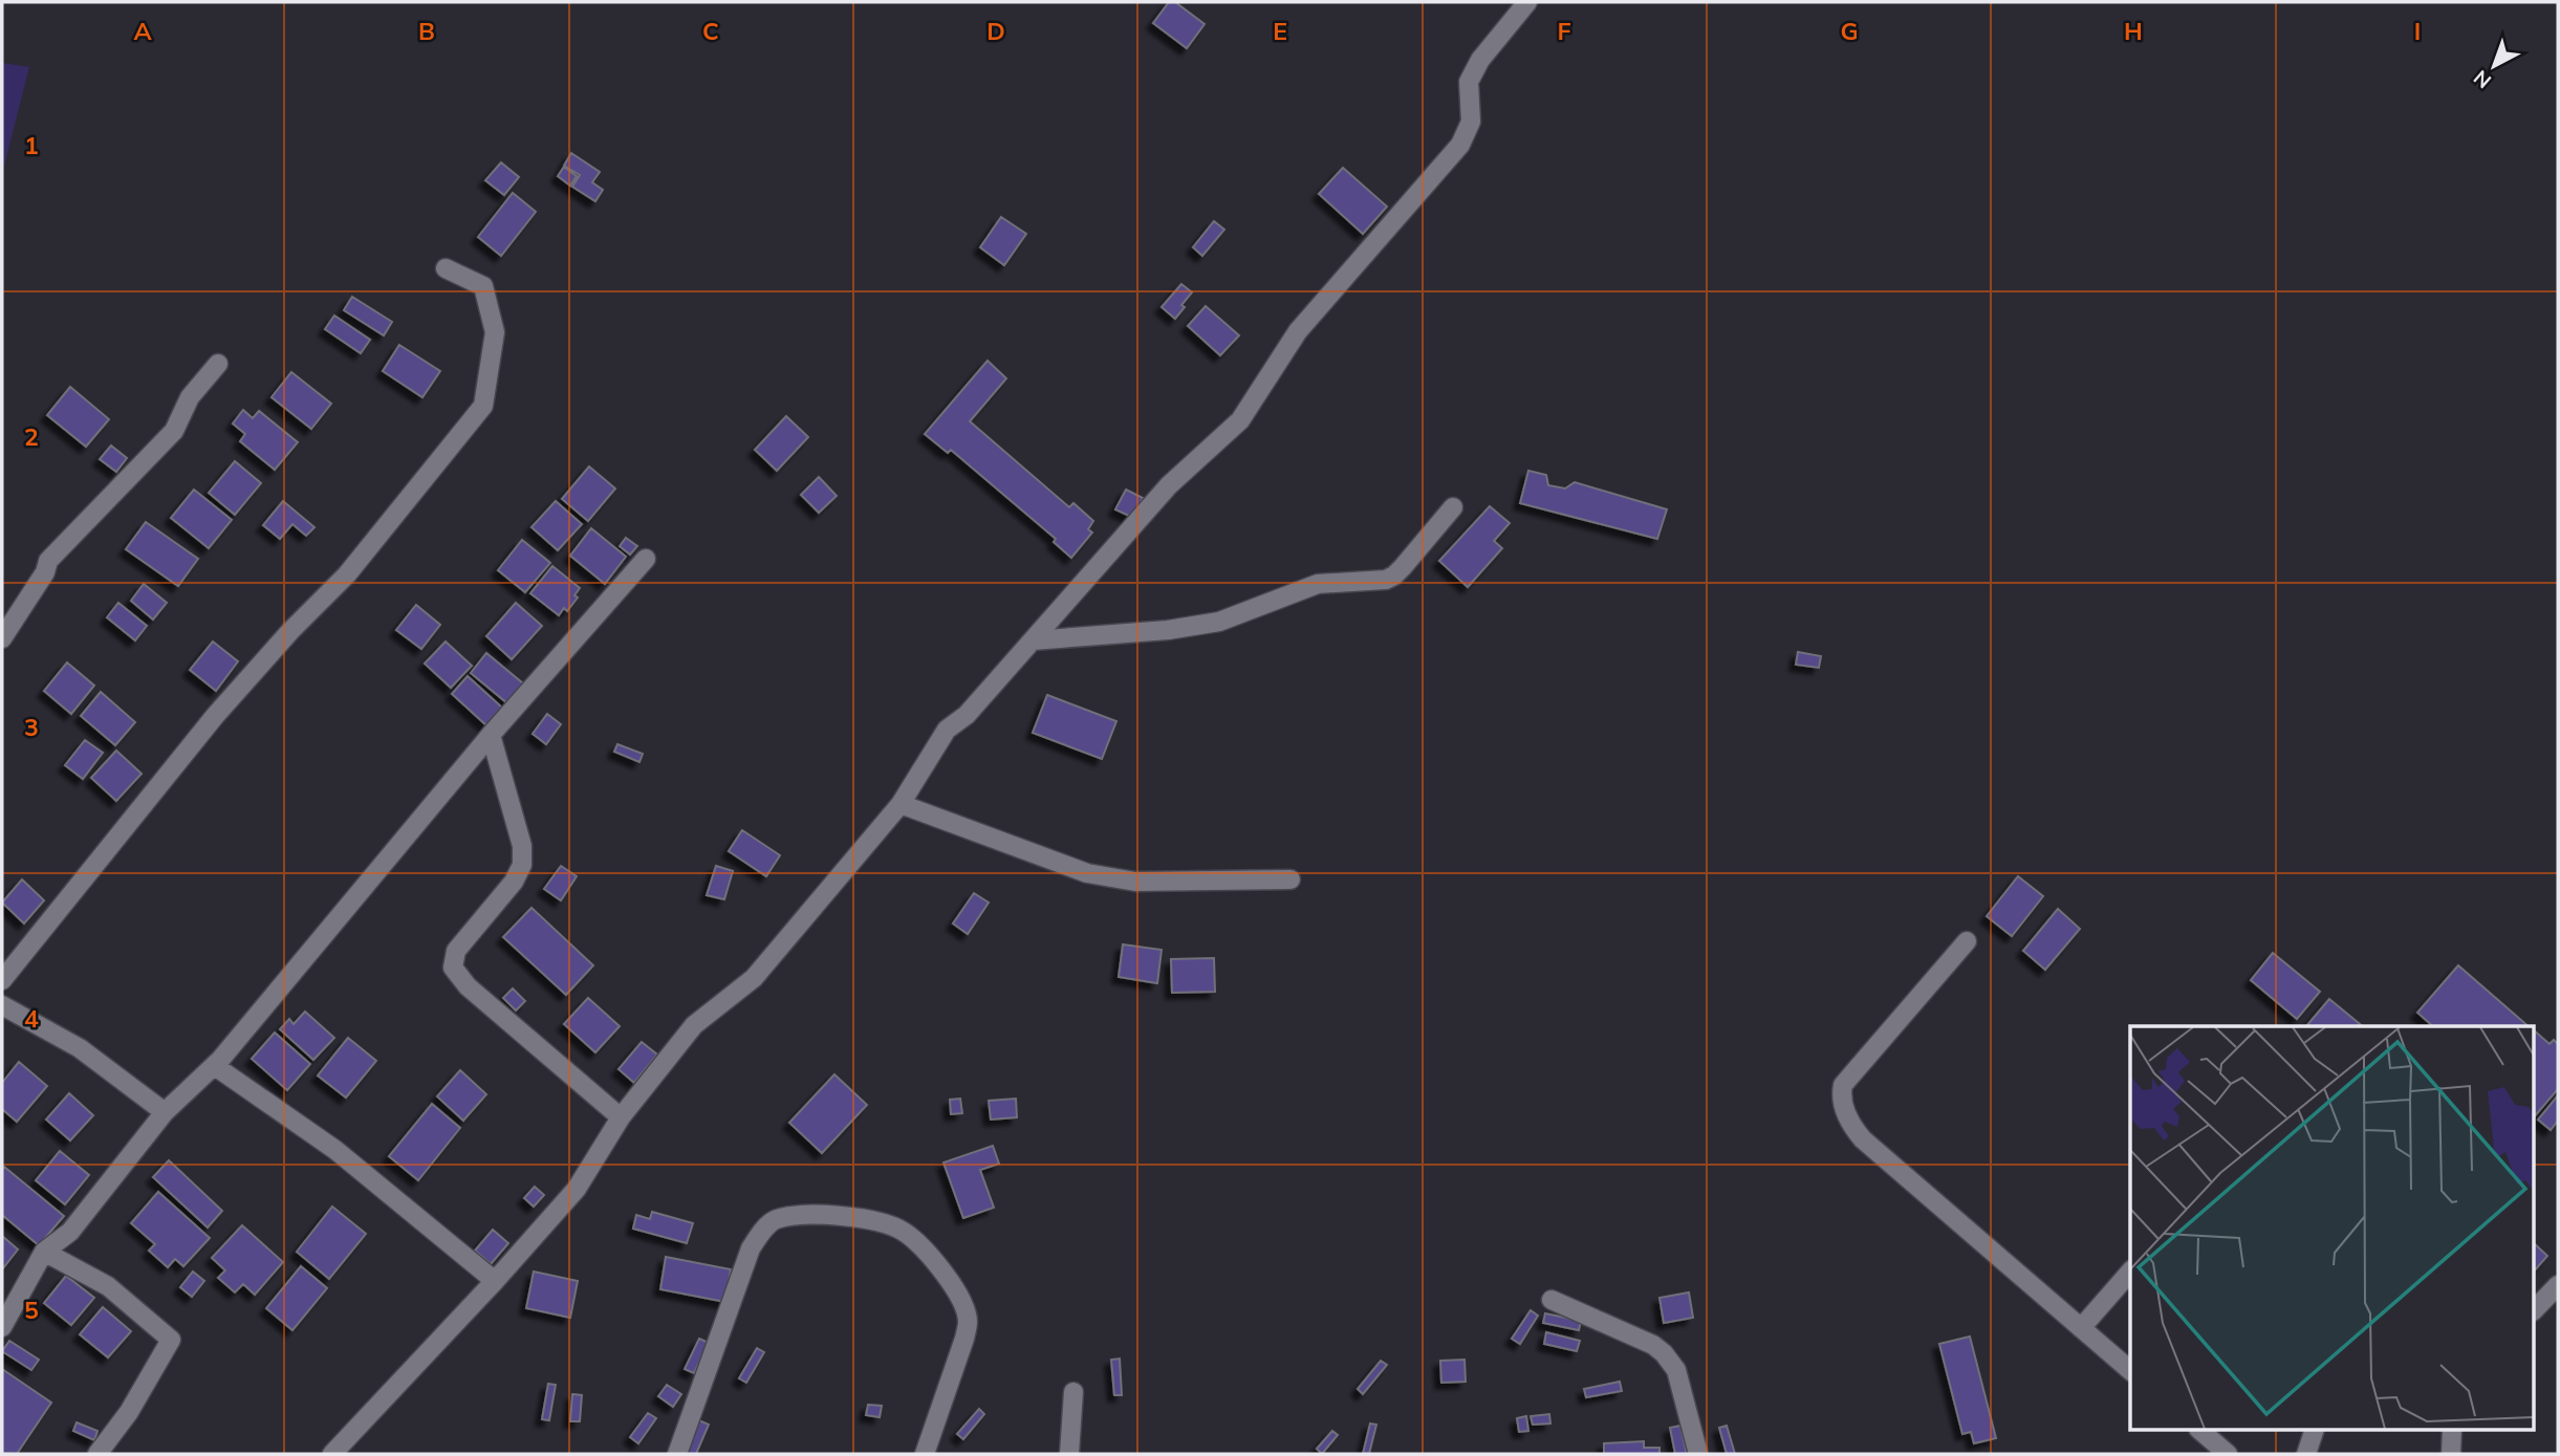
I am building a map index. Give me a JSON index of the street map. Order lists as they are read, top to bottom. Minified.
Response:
{"north":"bottom left","grid":{"columns":["A","B","C","D","E","F","G","H","I"],"rows":["1","2","3","4","5"]}}
